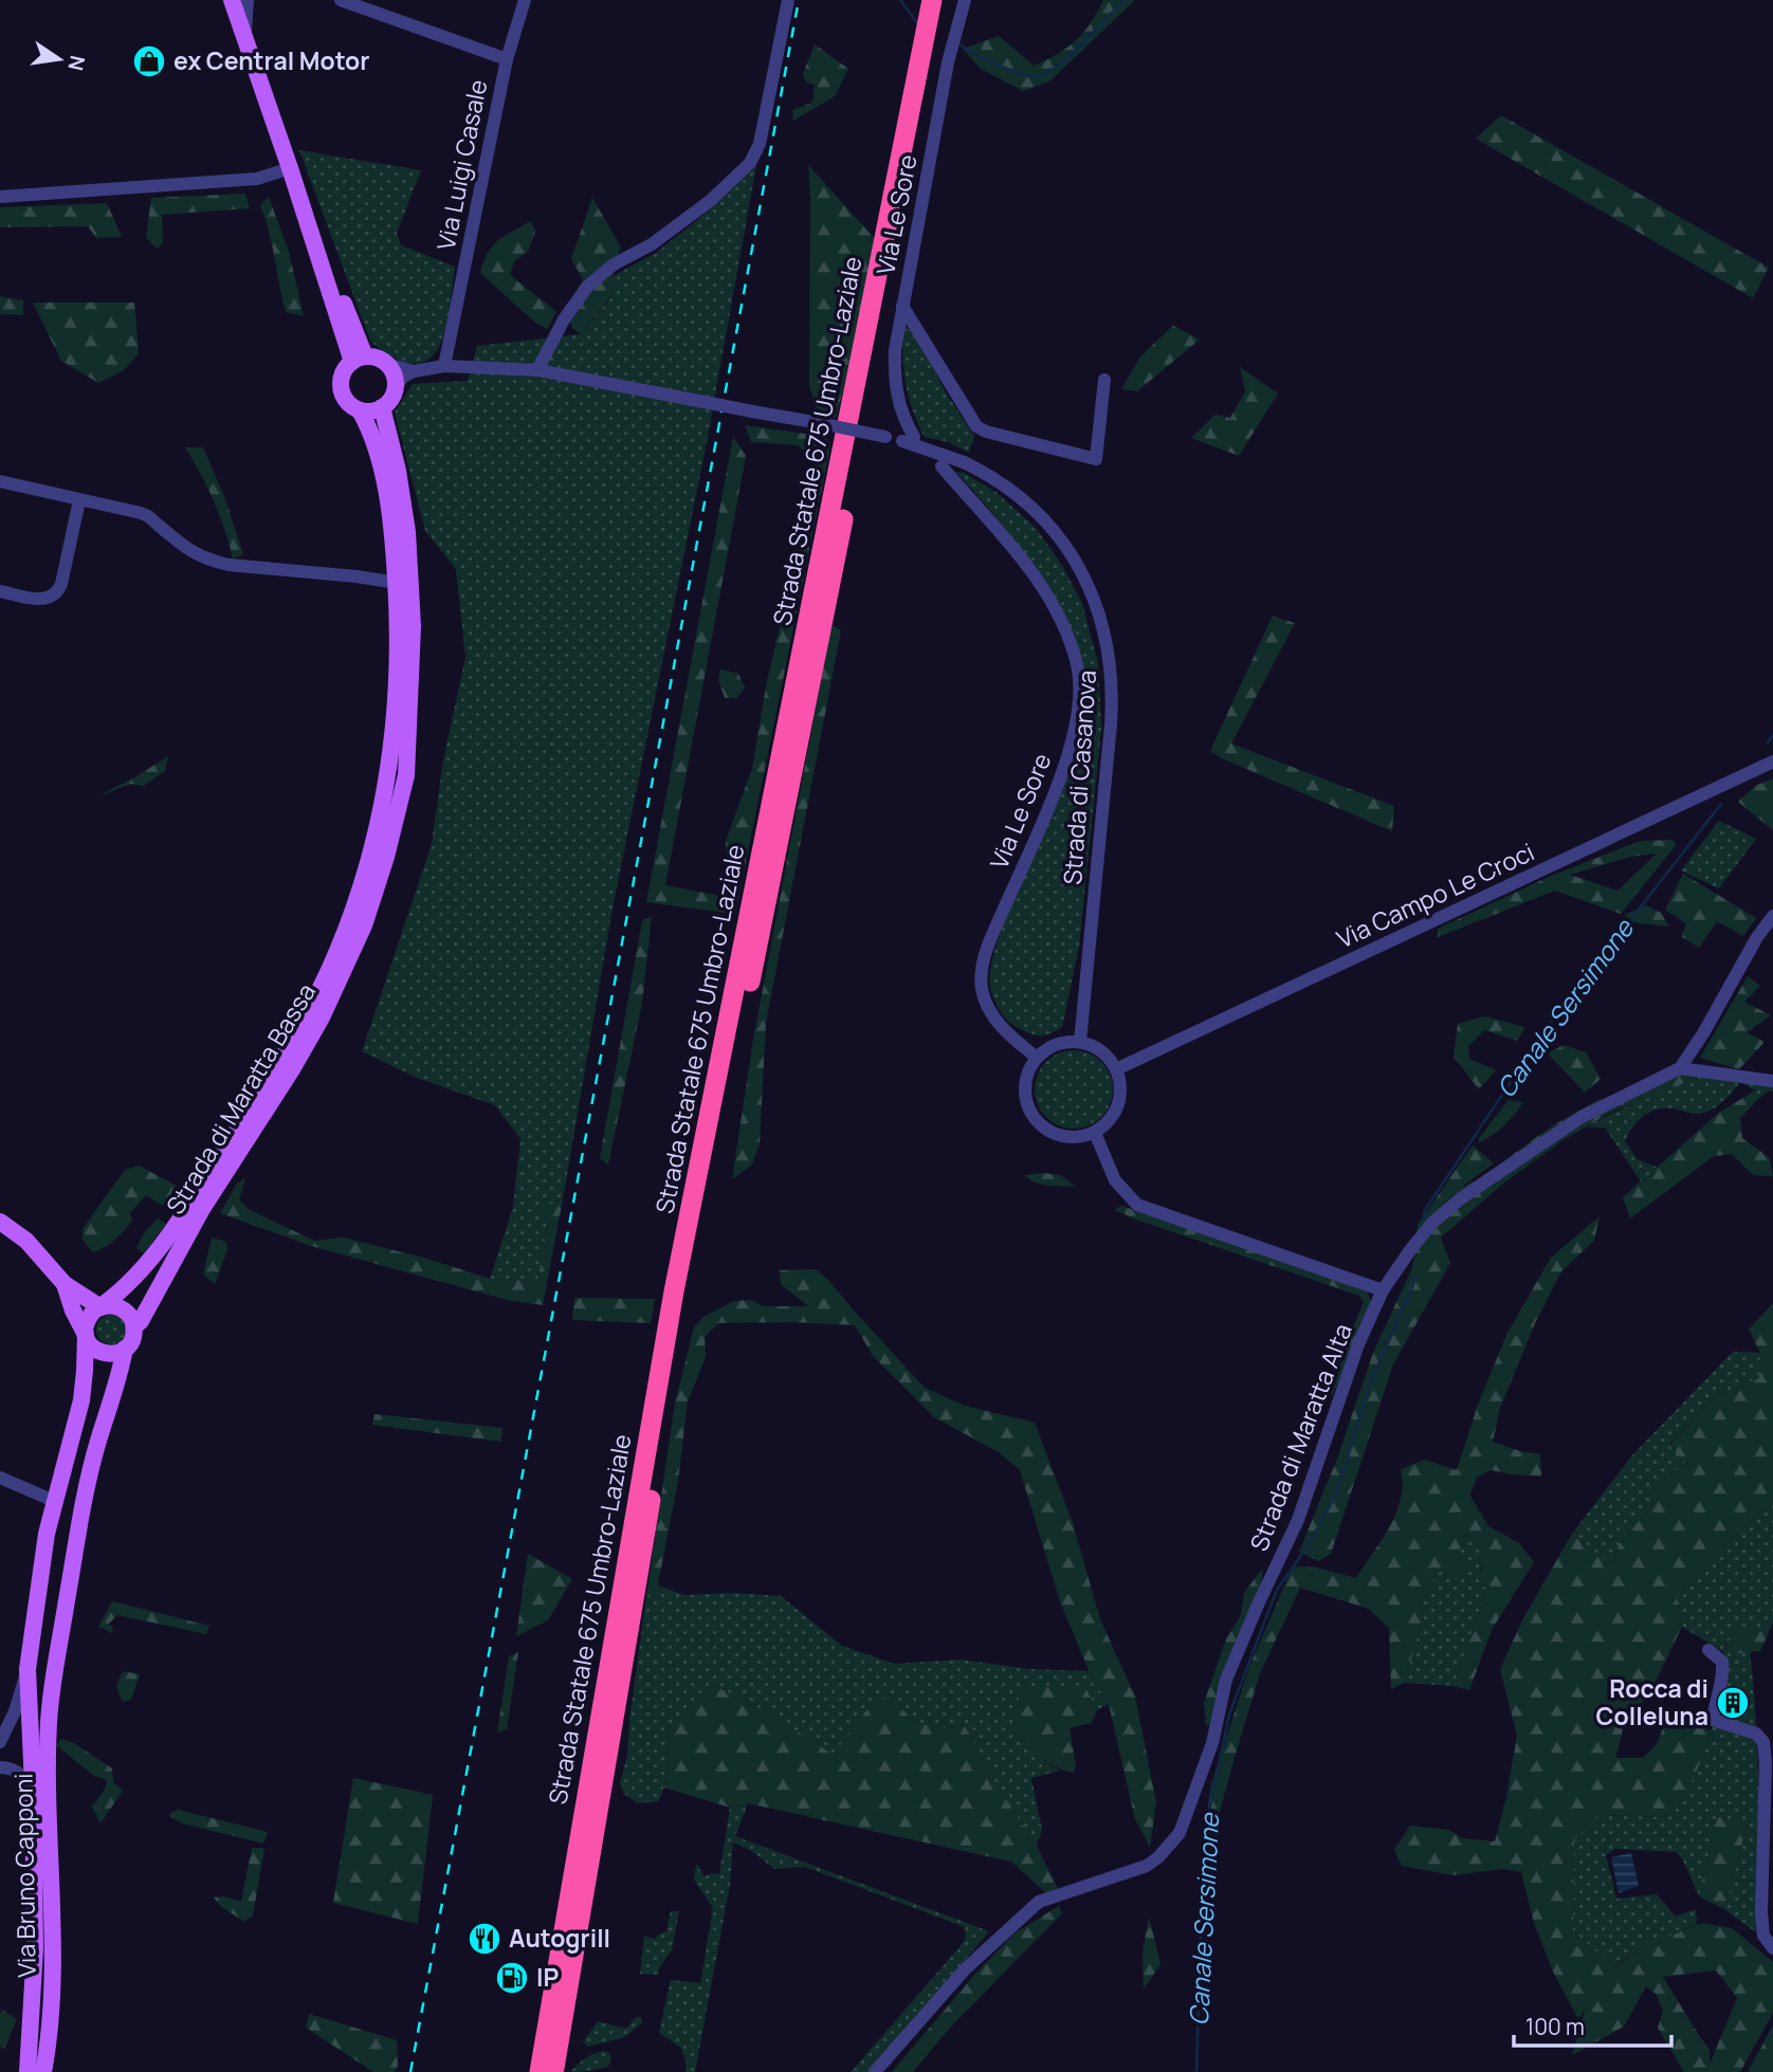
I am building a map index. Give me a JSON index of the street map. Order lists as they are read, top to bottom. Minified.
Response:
{"streets":{"highway":["Strada Statale 675 Umbro-Laziale"],"main road":["Strada di Maratta Bassa","Via Bruno Capponi"],"street":["Via Luigi Casale","Via Le Sore","Strada di Casanova","Via Campo Le Croci","Strada di Maratta Alta"]},"crossings":[["Via Le Sore","Strada di Casanova"],["Via Le Sore","Via Campo Le Croci"],["Strada di Casanova","Via Campo Le Croci"],["Strada di Maratta Bassa","Via Bruno Capponi"]],"water":["Canale Sersimone"],"places":{"shop":["ex Central Motor"],"building":["Rocca di Colleluna"],"restaurant":["Autogrill"],"fuel station":["IP"]},"scale_bar":"100 m","north":"right"}
